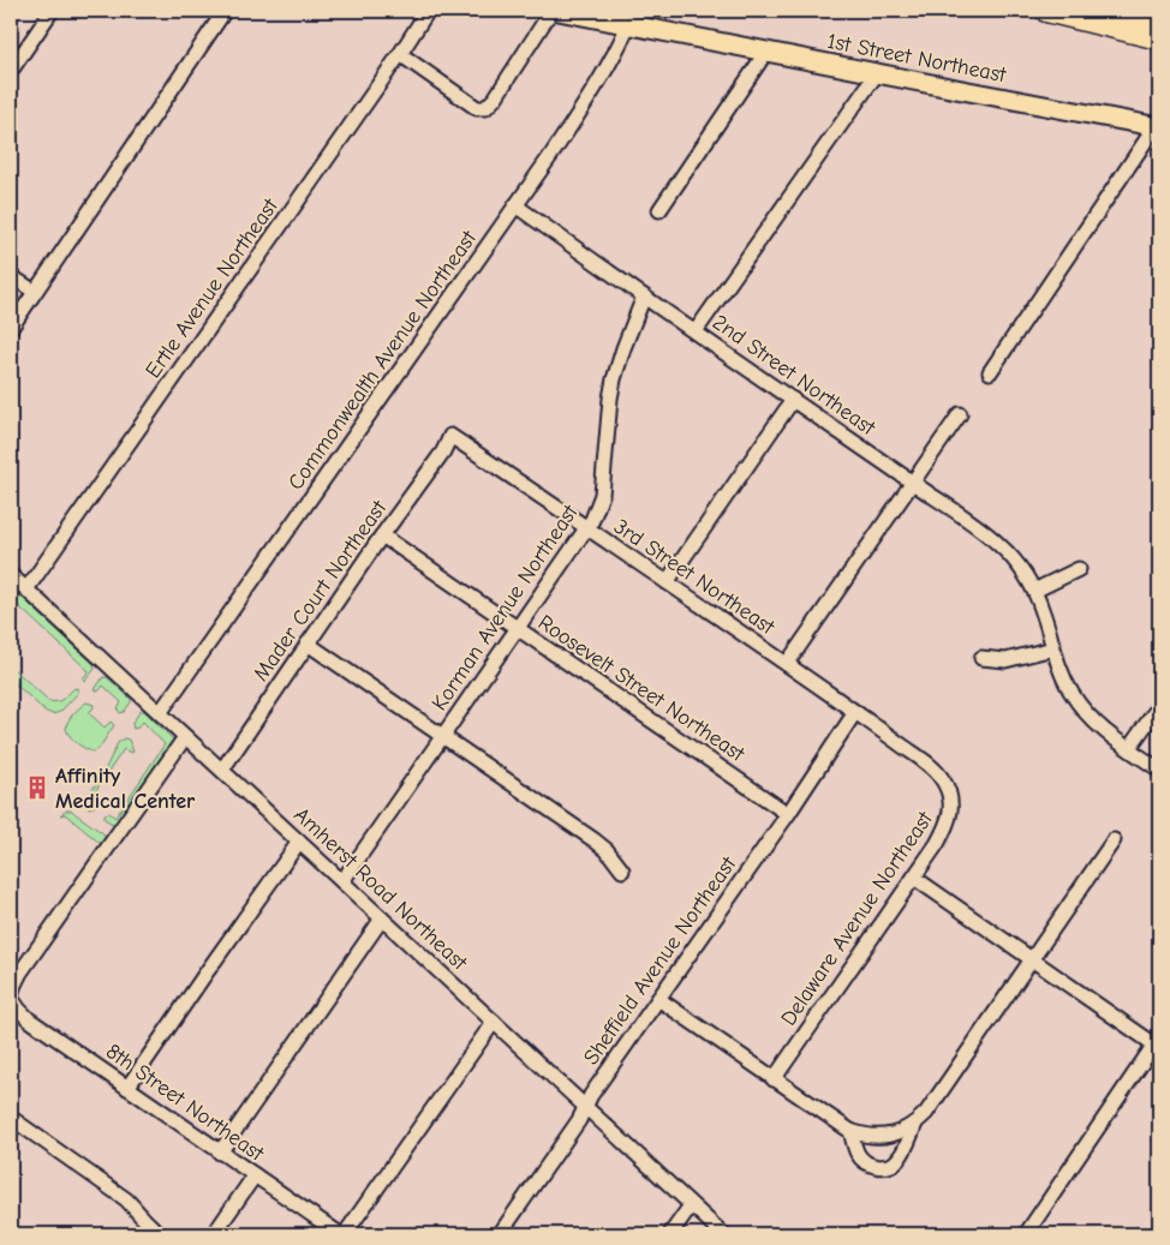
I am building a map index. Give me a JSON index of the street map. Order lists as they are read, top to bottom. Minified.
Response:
{"streets":{"main road":["1st Street Northeast"],"street":["Ertle Avenue Northeast","Commonwealth Avenue Northeast","2nd Street Northeast","3rd Street Northeast","Mader Court Northeast","Korman Avenue Northeast","Roosevelt Street Northeast","Amherst Road Northeast","Delaware Avenue Northeast","Sheffield Avenue Northeast","8th Street Northeast"]},"crossings":[["1st Street Northeast","Commonwealth Avenue Northeast"],["Ertle Avenue Northeast","Amherst Road Northeast"],["Commonwealth Avenue Northeast","2nd Street Northeast"],["Commonwealth Avenue Northeast","Amherst Road Northeast"],["2nd Street Northeast","Korman Avenue Northeast"],["3rd Street Northeast","Mader Court Northeast"],["3rd Street Northeast","Korman Avenue Northeast"],["3rd Street Northeast","Delaware Avenue Northeast"],["3rd Street Northeast","Sheffield Avenue Northeast"],["Mader Court Northeast","Roosevelt Street Northeast"],["Mader Court Northeast","Amherst Road Northeast"],["Korman Avenue Northeast","Roosevelt Street Northeast"],["Korman Avenue Northeast","Amherst Road Northeast"],["Roosevelt Street Northeast","Sheffield Avenue Northeast"],["Amherst Road Northeast","Sheffield Avenue Northeast"]],"places":{"building":["Affinity Medical Center"]}}
